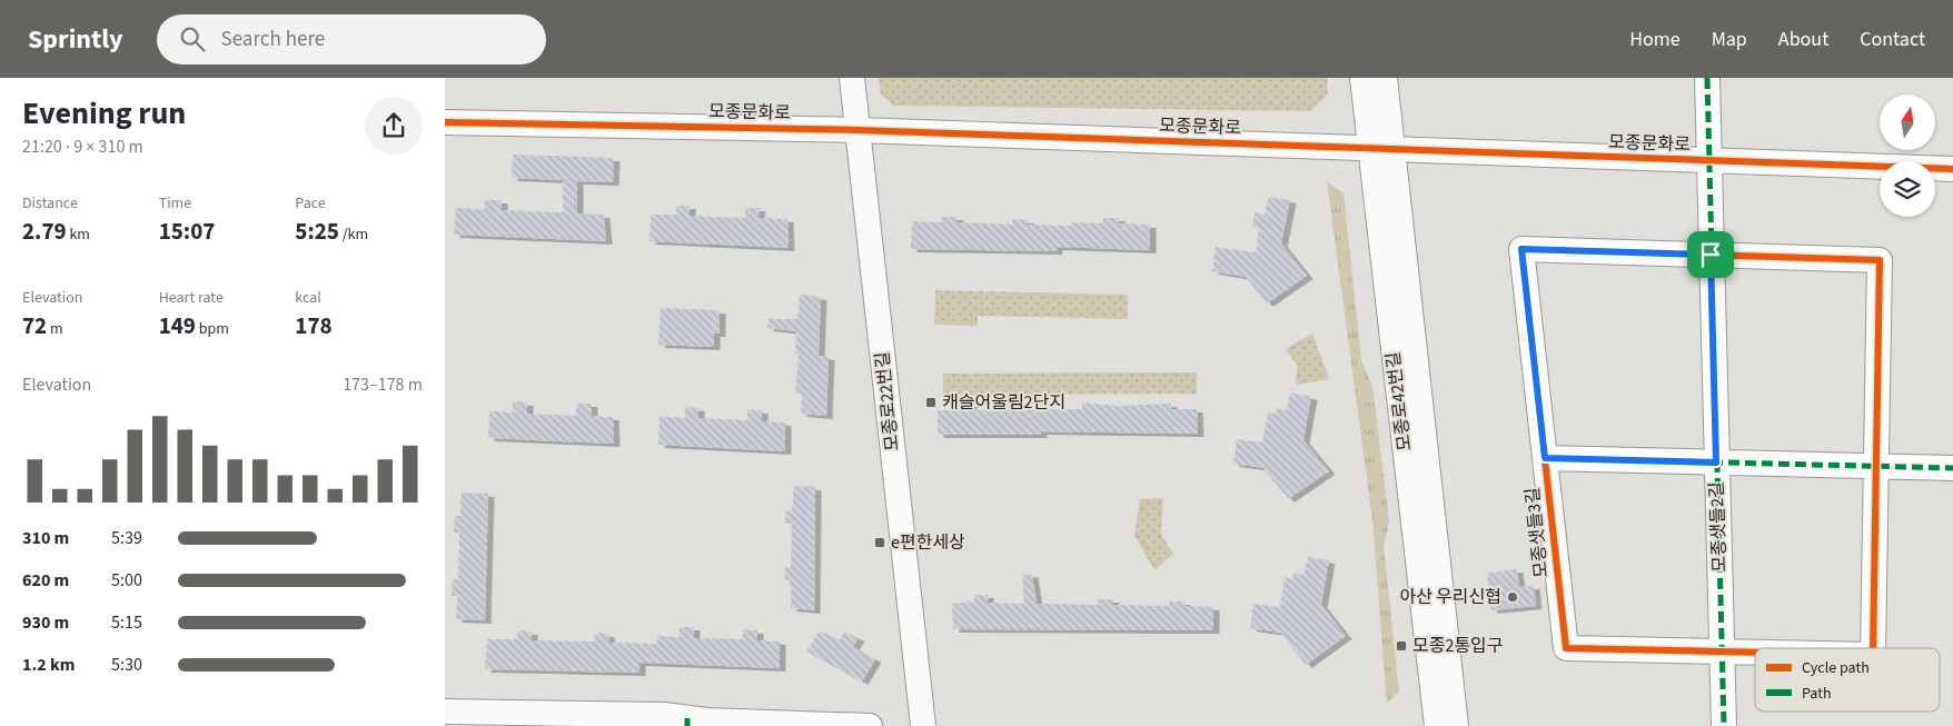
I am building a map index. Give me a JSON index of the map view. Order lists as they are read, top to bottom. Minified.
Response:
{"streets":{"street":["모종문화로","모종로22번길","모종로42번길","모종샛들2길","모종샛들3길"]},"crossings":[["모종문화로","모종로22번길"],["모종문화로","모종로42번길"],["모종문화로","모종샛들2길"],["모종샛들2길","모종샛들3길"]],"places":{"transit":["캐슬어울림2단지","e편한세상","모종2통입구"],"other":["아산 우리신협"]},"legend":["Cycle path","Path"],"north":"top","page":{"header":"Sprintly","search":"Search here","nav":["Home","Map","About","Contact"],"heading":["Evening run","21:20 · 9 × 310 m"],"stats":[["Distance","2.79 km"],["Time","15:07"],["Pace","5:25 /km"],["Elevation","72 m"],["Heart rate","149 bpm"],["kcal","178"]],"chart":["Elevation","173–178 m"],"list":[{"name":"310 m","note":"5:39"},{"name":"620 m","note":"5:00"},{"name":"930 m","note":"5:15"},{"name":"1.2 km","note":"5:30"}]}}
